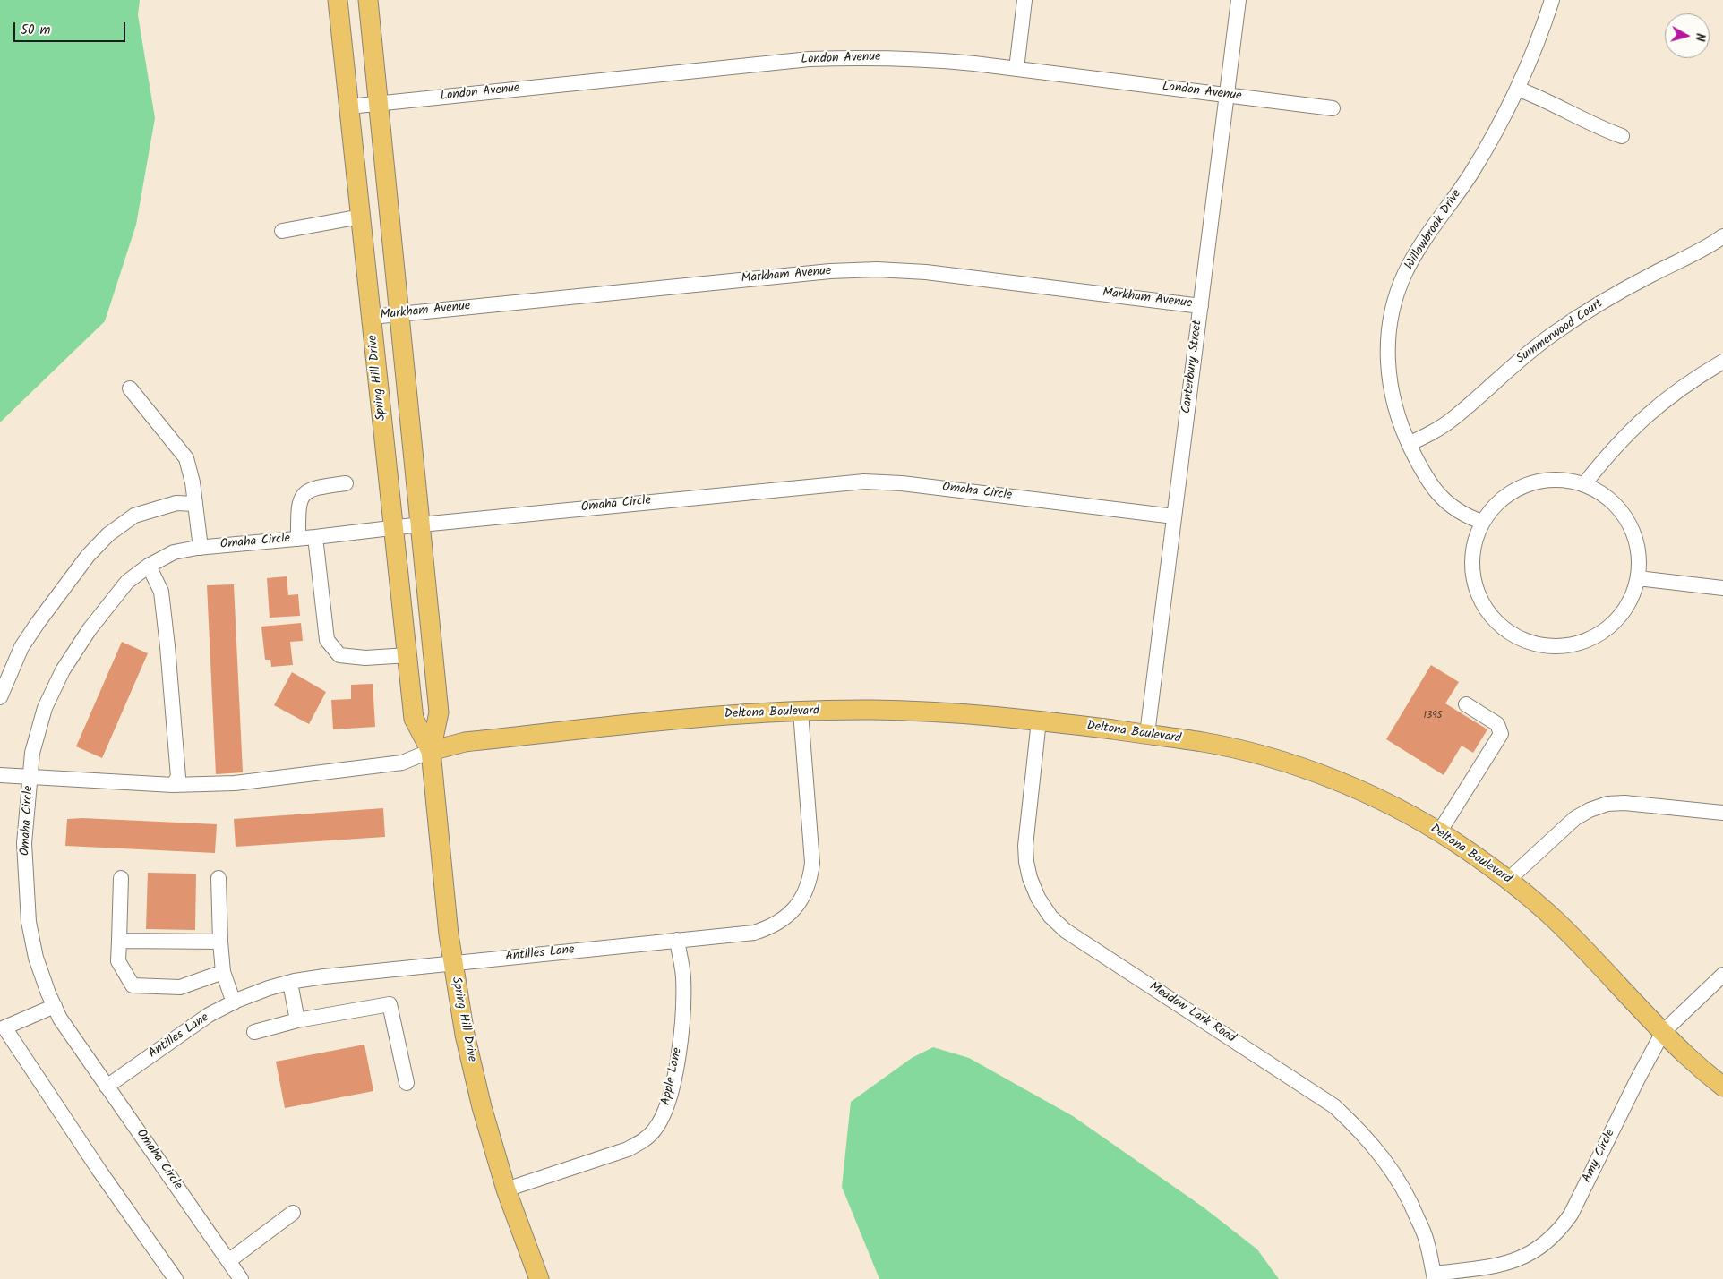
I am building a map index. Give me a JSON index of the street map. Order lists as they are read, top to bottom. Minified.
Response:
{"streets":{"main road":["Spring Hill Drive","Deltona Boulevard"],"street":["London Avenue","Willowbrook Drive","Markham Avenue","Summerwood Court","Canterbury Street","Omaha Circle","Antilles Lane","Meadow Lark Road","Apple Lane","Amy Circle"]},"crossings":[["London Avenue","Canterbury Street"],["London Avenue","Spring Hill Drive"],["Willowbrook Drive","Summerwood Court"],["Markham Avenue","Canterbury Street"],["Markham Avenue","Spring Hill Drive"],["Canterbury Street","Omaha Circle"],["Canterbury Street","Deltona Boulevard"],["Spring Hill Drive","Omaha Circle"],["Spring Hill Drive","Deltona Boulevard"],["Spring Hill Drive","Antilles Lane"],["Spring Hill Drive","Apple Lane"],["Omaha Circle","Antilles Lane"],["Deltona Boulevard","Antilles Lane"],["Deltona Boulevard","Meadow Lark Road"],["Deltona Boulevard","Amy Circle"],["Antilles Lane","Apple Lane"],["Meadow Lark Road","Amy Circle"]],"house_numbers":["1395"],"scale_bar":"50 m","north":"right"}
